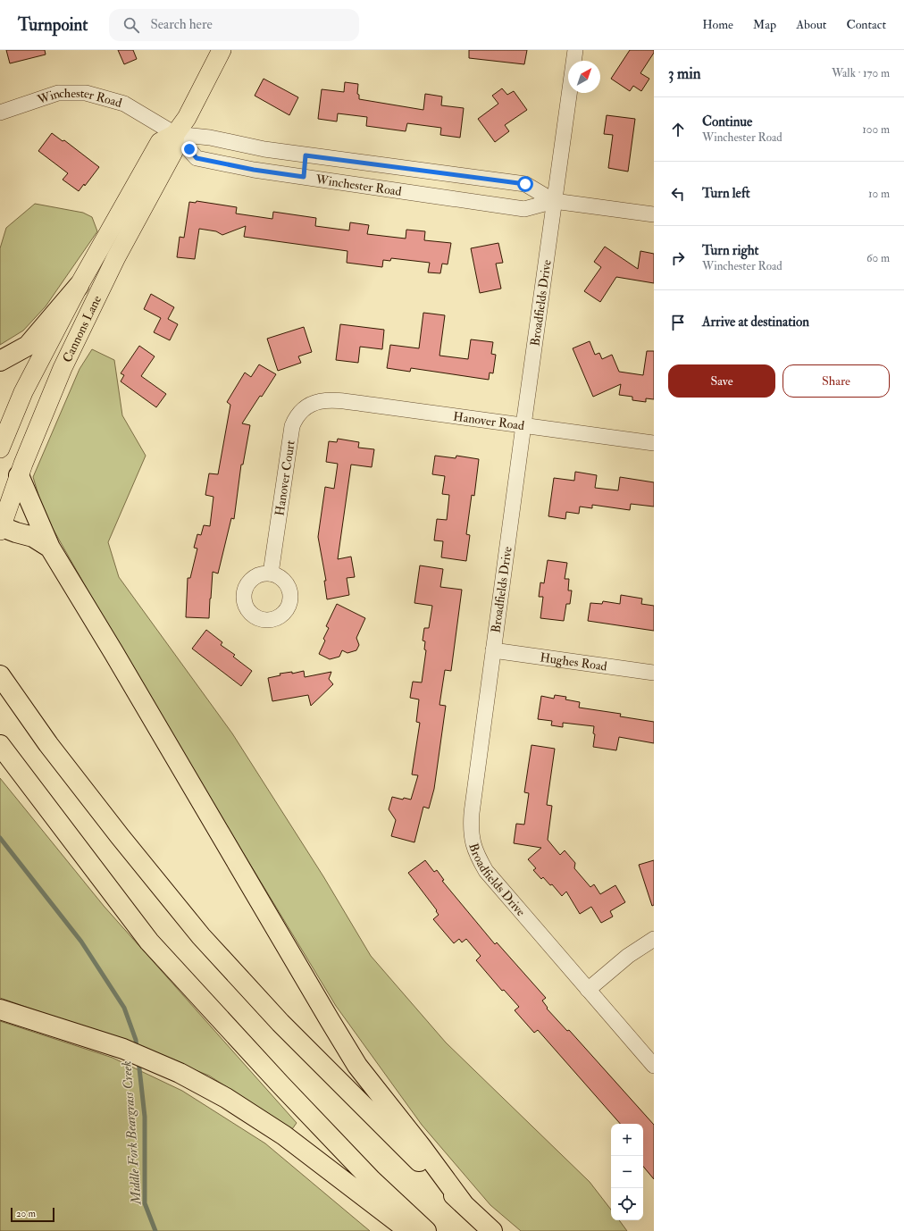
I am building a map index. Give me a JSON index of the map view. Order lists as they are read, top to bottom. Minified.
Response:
{"streets":{"main road":["Cannons Lane"],"street":["Winchester Road","Broadfields Drive","Hanover Road","Hanover Court","Hughes Road"]},"crossings":[["Winchester Road","Broadfields Drive"],["Winchester Road","Cannons Lane"],["Broadfields Drive","Hanover Road"],["Broadfields Drive","Hughes Road"],["Hanover Road","Hanover Court"]],"water":["Middle Fork Beargrass Creek"],"scale_bar":"20 m","north":"top right","page":{"header":"Turnpoint","search":"Search here","nav":["Home","Map","About","Contact"],"heading":["3 min","Walk · 170 m"],"list":[["Continue","Winchester Road","100 m"],["Turn left","10 m"],["Turn right","Winchester Road","60 m"],"Arrive at destination"],"buttons":["Save","Share"],"map_buttons":["+","−"],"scale":"20 m"}}
